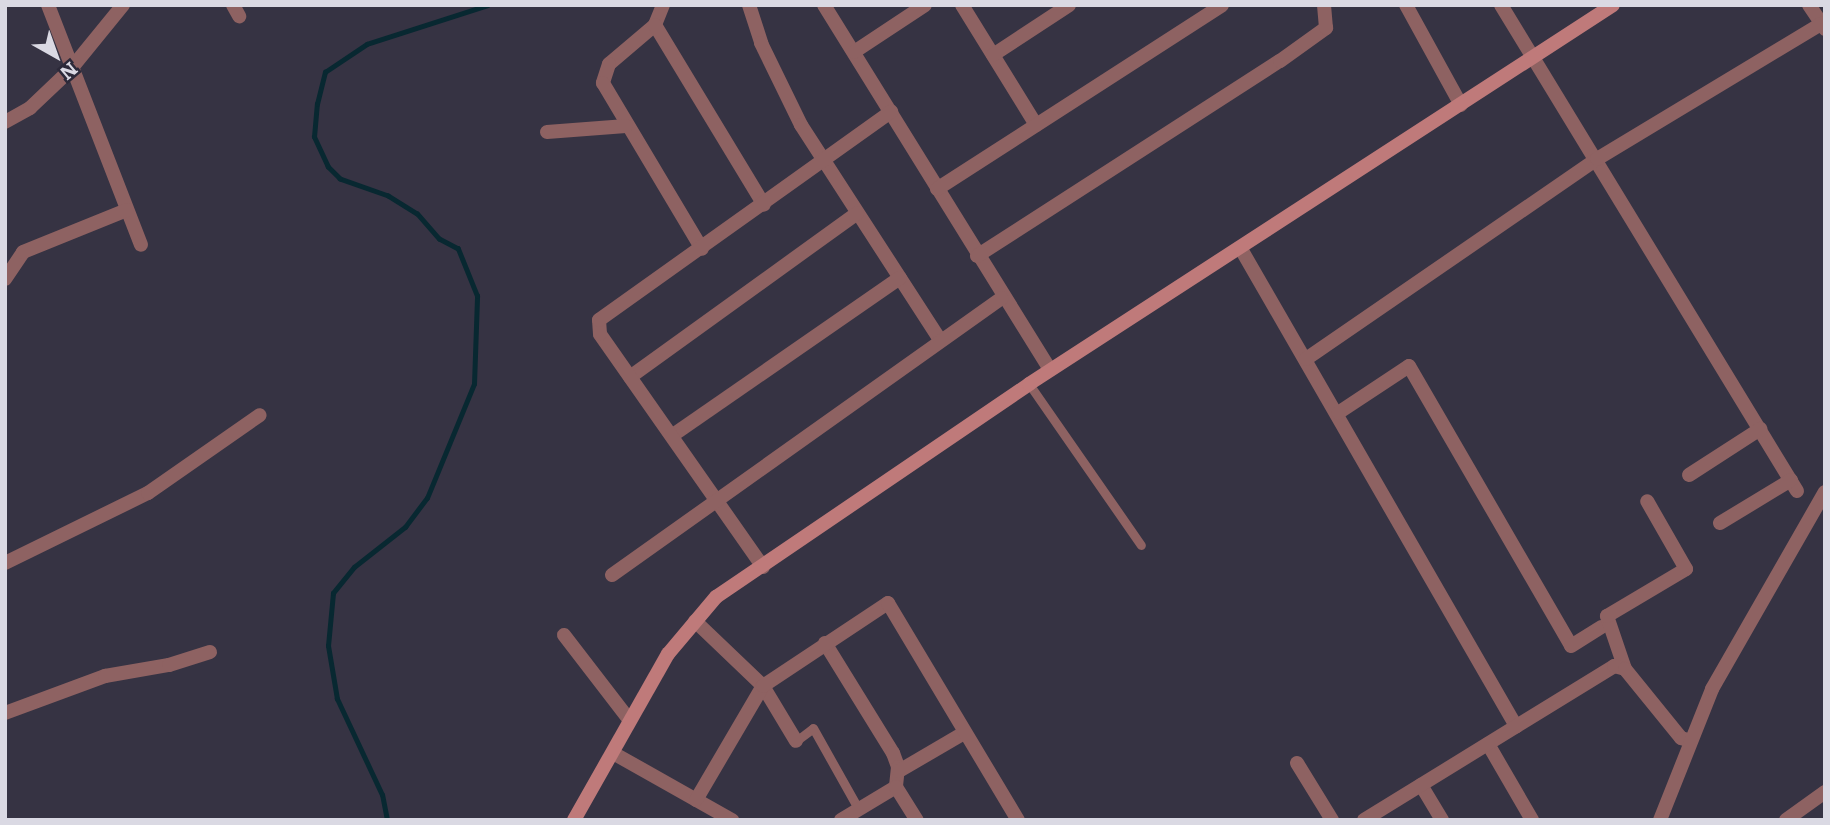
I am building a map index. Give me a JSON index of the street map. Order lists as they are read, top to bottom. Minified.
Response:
{"north":"bottom right"}
